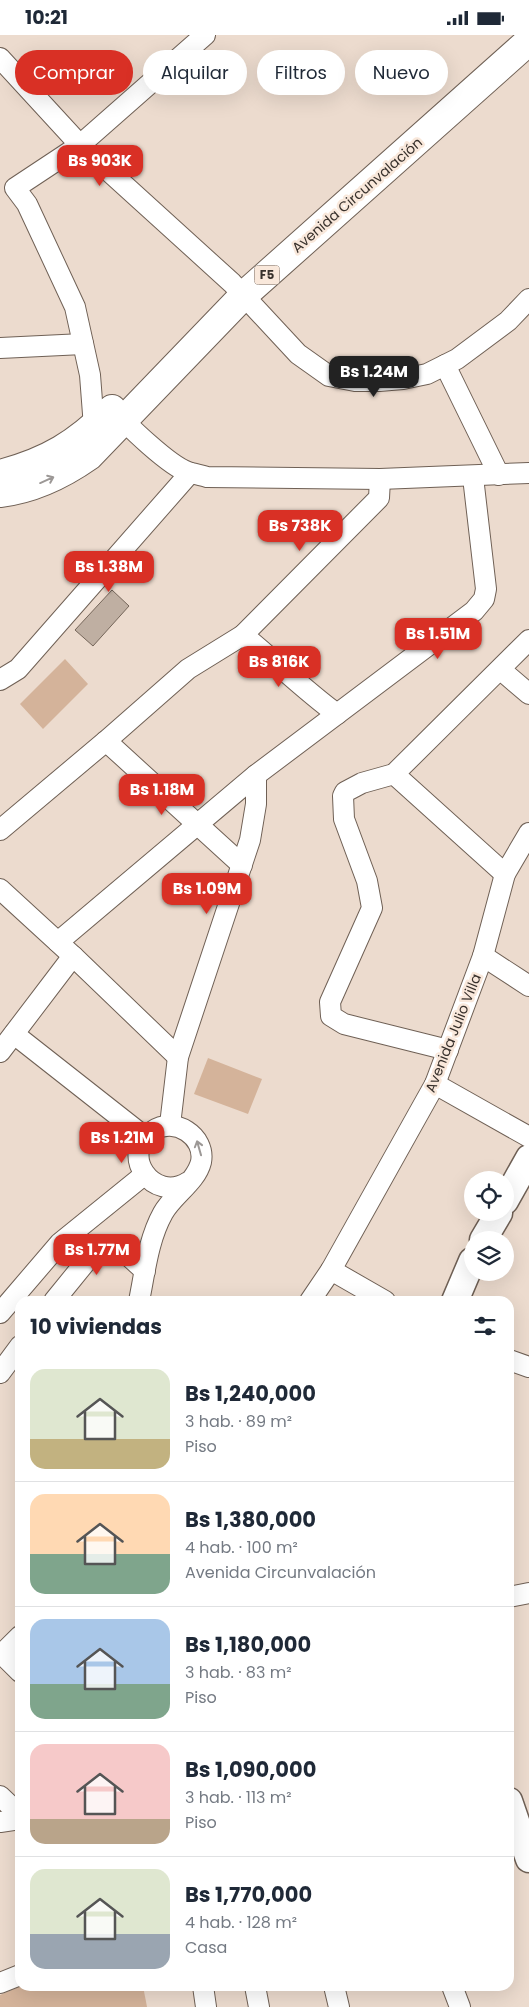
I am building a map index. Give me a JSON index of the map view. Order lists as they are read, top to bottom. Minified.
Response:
{"streets":{"highway":["Avenida Circunvalación","F5"],"street":["Avenida Julio Villa"]},"page":{"status":"10:21","chip":["Comprar","Alquilar","Filtros","Nuevo"],"price":["Bs 903K","Bs 1.24M","Bs 738K","Bs 1.38M","Bs 1.51M","Bs 816K","Bs 1.18M","Bs 1.09M","Bs 1.21M","Bs 1.77M"],"heading":"10 viviendas","list":[{"name":"Bs 1,240,000","note":"3 hab. · 89 m² · Piso"},{"name":"Bs 1,380,000","note":"4 hab. · 100 m² · Avenida Circunvalación"},{"name":"Bs 1,180,000","note":"3 hab. · 83 m² · Piso"},{"name":"Bs 1,090,000","note":"3 hab. · 113 m² · Piso"},{"name":"Bs 1,770,000","note":"4 hab. · 128 m² · Casa"}]}}
